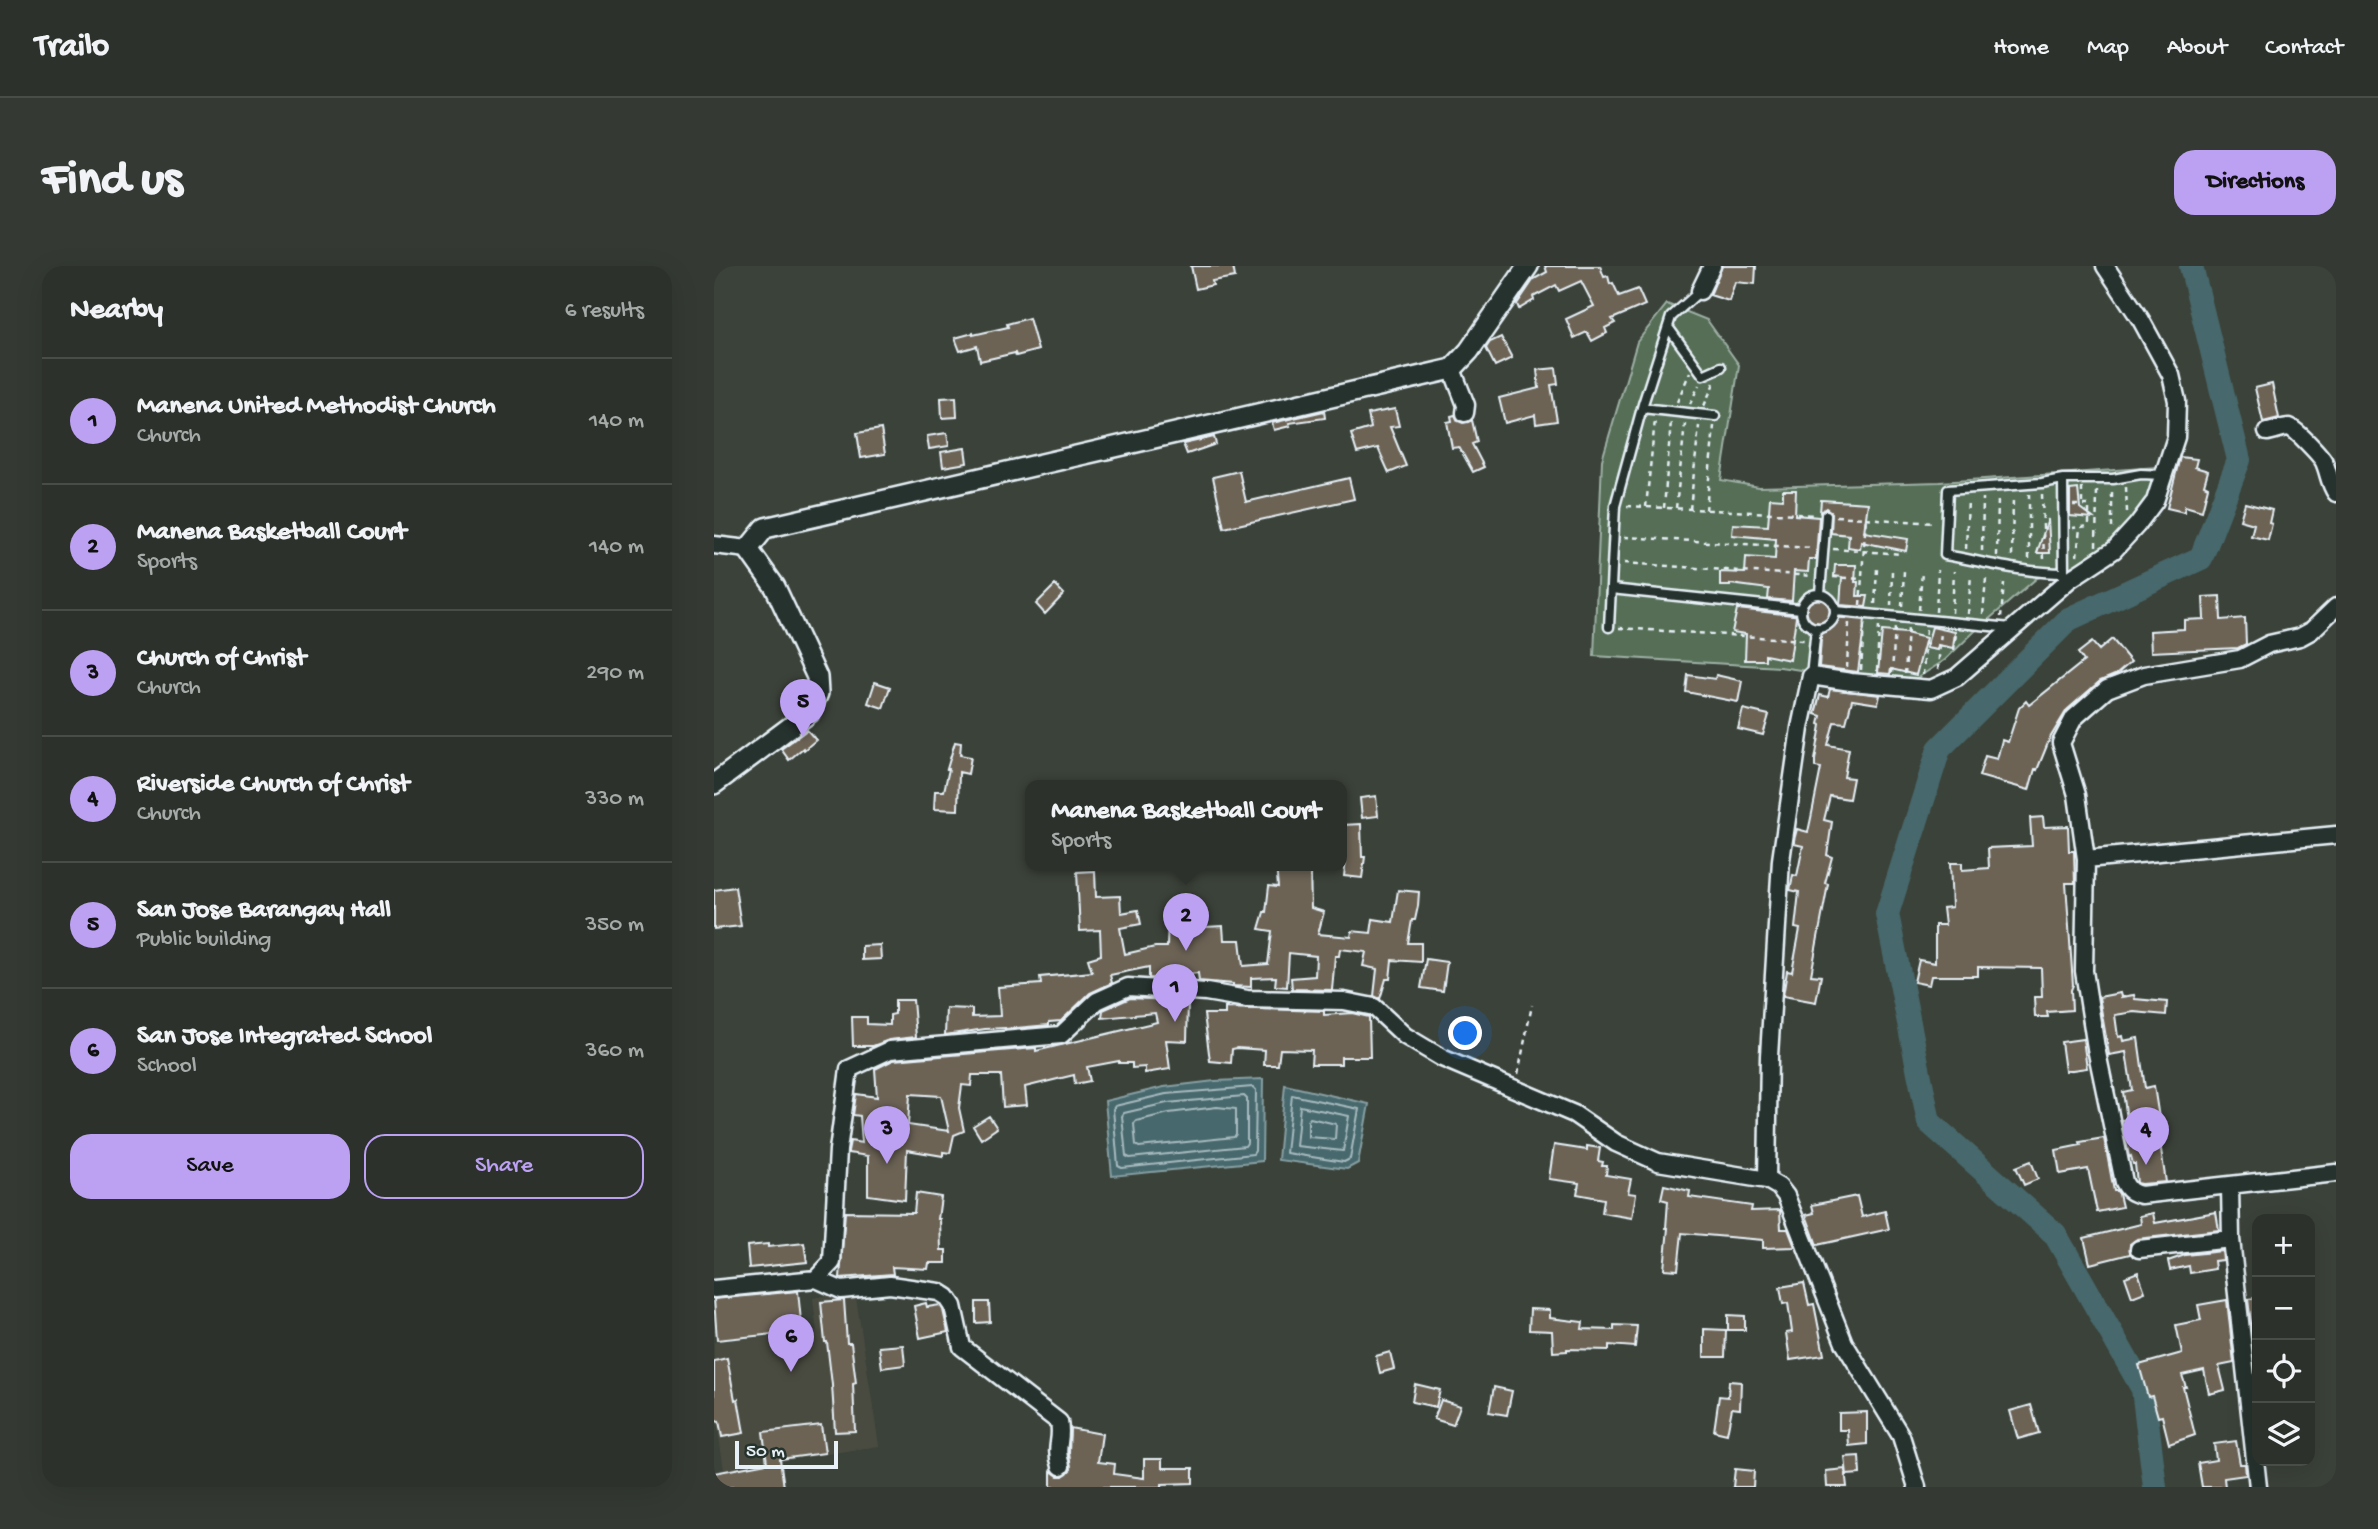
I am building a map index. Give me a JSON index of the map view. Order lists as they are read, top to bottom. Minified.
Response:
{"scale_bar":"50 m","page":{"header":"Trailo","nav":["Home","Map","About","Contact"],"buttons":["Directions",["Save","Share"]],"title":"Find us","heading":["Nearby","6 results"],"list":[{"mark":"1","name":"Manena United Methodist Church","note":"Church","value":"140 m"},{"mark":"2","name":"Manena Basketball Court","note":"Sports","value":"140 m"},{"mark":"3","name":"Church of Christ","note":"Church","value":"290 m"},{"mark":"4","name":"Riverside Church of Christ","note":"Church","value":"330 m"},{"mark":"5","name":"San Jose Barangay Hall","note":"Public building","value":"350 m"},{"mark":"6","name":"San Jose Integrated School","note":"School","value":"360 m"}],"pins":["5","2","1","3","4","6"],"popup":["Manena Basketball Court","Sports"],"map_buttons":["+","−"],"scale":"50 m"}}
